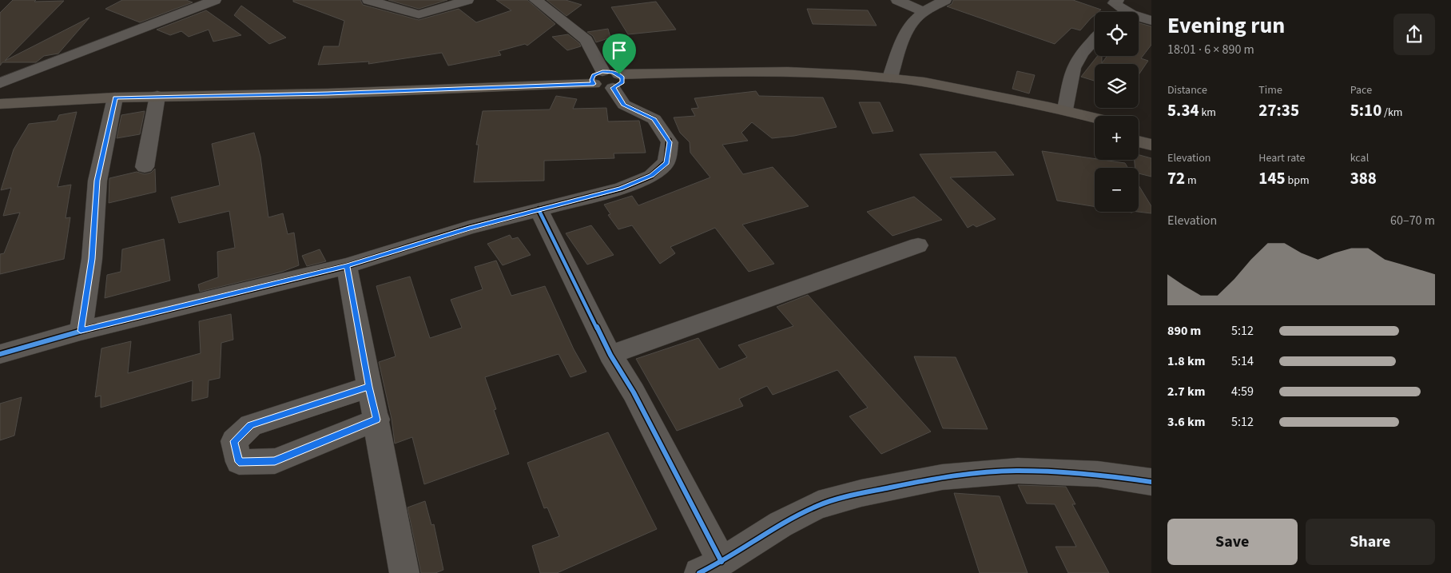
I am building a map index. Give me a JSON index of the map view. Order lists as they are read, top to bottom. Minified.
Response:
{"page":{"heading":["Evening run","18:01 · 6 × 890 m"],"map_buttons":["+","−"],"stats":[["Distance","5.34 km"],["Time","27:35"],["Pace","5:10 /km"],["Elevation","72 m"],["Heart rate","145 bpm"],["kcal","388"]],"chart":["Elevation","60–70 m"],"list":[{"name":"890 m","note":"5:12"},{"name":"1.8 km","note":"5:14"},{"name":"2.7 km","note":"4:59"},{"name":"3.6 km","note":"5:12"}],"buttons":["Save","Share"]}}
